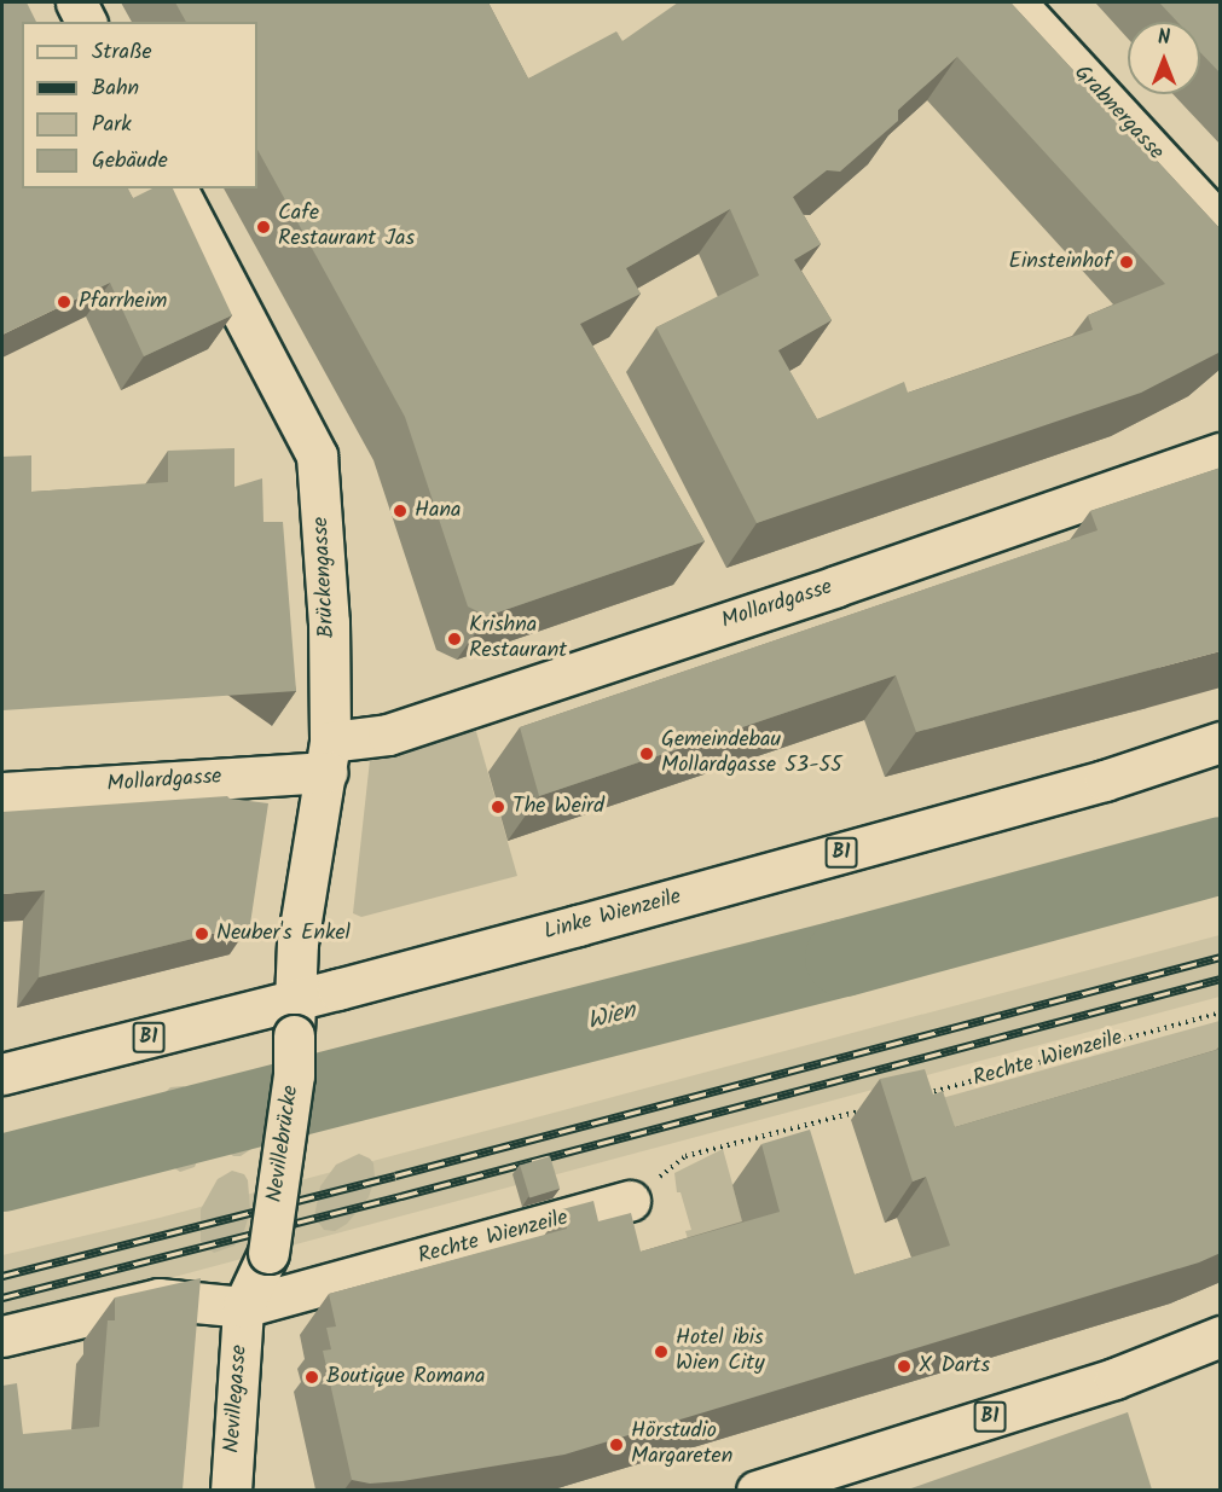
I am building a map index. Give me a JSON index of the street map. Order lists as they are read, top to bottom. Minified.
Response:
{"streets":{"street":["Grabnergasse","Brückengasse","Mollardgasse","B1","Linke Wienzeile","Rechte Wienzeile","Nevillebrücke","Nevillegasse"]},"crossings":[["Brückengasse","Mollardgasse"],["Brückengasse","Linke Wienzeile"],["Brückengasse","Nevillebrücke"],["Linke Wienzeile","Nevillebrücke"],["Rechte Wienzeile","Nevillebrücke"],["Rechte Wienzeile","Nevillegasse"],["Nevillebrücke","Nevillegasse"]],"water":["Wien"],"places":["Cafe Restaurant Jas","Einsteinhof","Pfarrheim","Hana","Krishna Restaurant","Gemeindebau Mollardgasse 53-55","The Weird","Neuber's Enkel","Hotel ibis Wien City","X Darts","Boutique Romana","Hörstudio Margareten"],"legend":["Straße","Bahn","Park","Gebäude"],"north":"top"}
